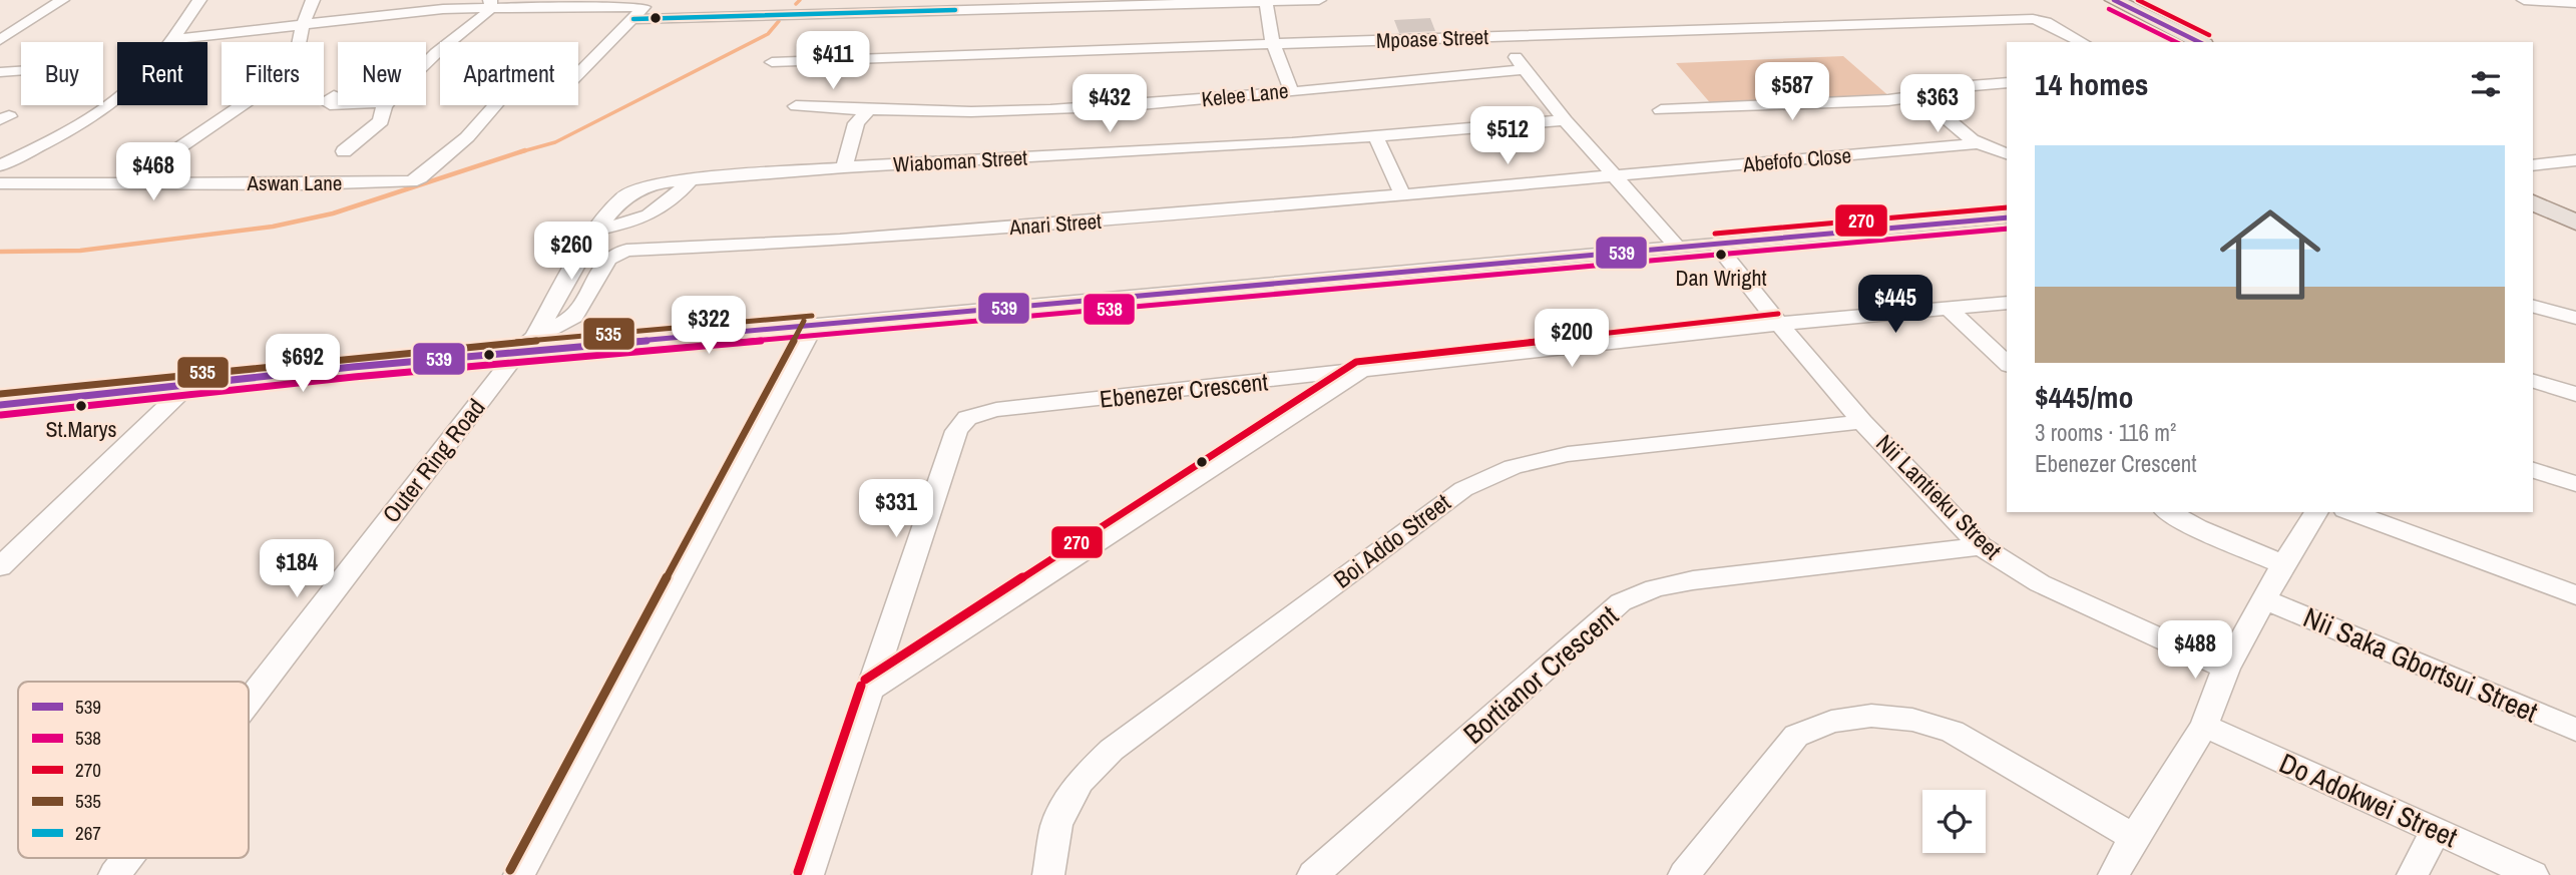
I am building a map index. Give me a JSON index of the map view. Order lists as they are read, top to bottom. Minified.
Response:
{"streets":{"street":["Mpoase Street","Kelee Lane","Abefofo Close","Wiaboman Street","Aswan Lane","Anari Street","Ebenezer Crescent","Outer Ring Road","Nii Lantieku Street","Boi Addo Street","Nii Saka Gbortsui Street","Bortianor Crescent","Do Adokwei Street"]},"crossings":[["Abefofo Close","Anari Street"],["Wiaboman Street","Outer Ring Road"],["Anari Street","Outer Ring Road"],["Ebenezer Crescent","Nii Lantieku Street"],["Nii Lantieku Street","Boi Addo Street"],["Nii Lantieku Street","Bortianor Crescent"]],"places":["Dan Wright","St.Marys"],"lines":["transit line 539","transit line 270","transit line 538","transit line 267","transit line 535"],"legend":["539","538","270","535","267"],"page":{"price":["$411","$587","$432","$363","$512","$468","$260","$445","$322","$200","$692","$331","$184","$488"],"chip":["Buy","Rent","Filters","New","Apartment"],"heading":"14 homes","list":[{"name":"$445/mo","note":"3 rooms · 116 m² · Ebenezer Crescent"}]}}
